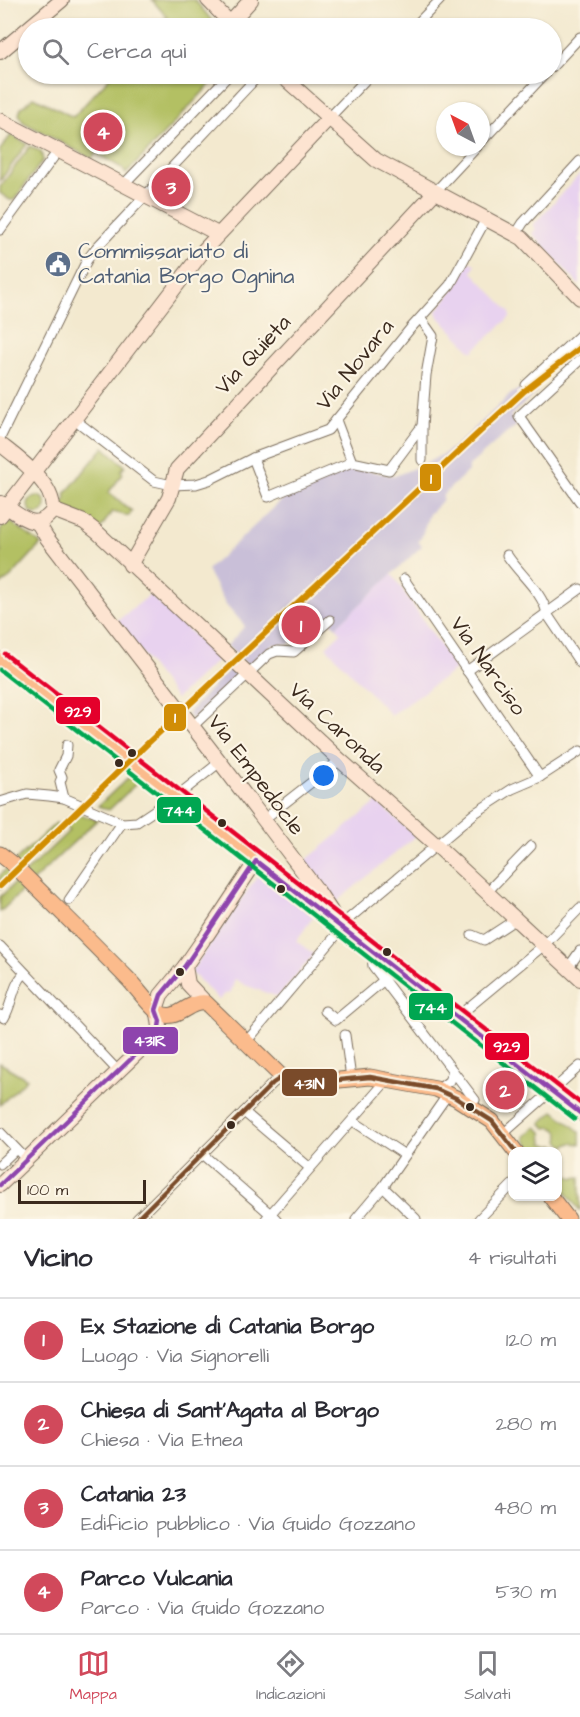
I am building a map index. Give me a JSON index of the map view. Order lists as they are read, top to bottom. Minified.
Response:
{"streets":{"main road":["Via Quieta","Via Caronda","Via Empedocle"],"street":["Via Novara","Via Narciso"]},"crossings":[["Via Quieta","Via Novara"],["Via Quieta","Via Caronda"]],"places":{"public building":["Commissariato di Catania Borgo Ognina"]},"lines":["transit line 1","transit line 929","transit line 744","transit line 431R","transit line 431N"],"scale_bar":"100 m","north":"top left","page":{"search":"Cerca qui","pins":["4","3","1","2"],"scale":"100 m","heading":["Vicino","4 risultati"],"list":[{"mark":"1","name":"Ex Stazione di Catania Borgo","note":"Luogo · Via Signorelli","value":"120 m"},{"mark":"2","name":"Chiesa di Sant'Agata al Borgo","note":"Chiesa · Via Etnea","value":"280 m"},{"mark":"3","name":"Catania 23","note":"Edificio pubblico · Via Guido Gozzano","value":"480 m"},{"mark":"4","name":"Parco Vulcania","note":"Parco · Via Guido Gozzano","value":"530 m"}],"nav":["Mappa","Indicazioni","Salvati"]}}
